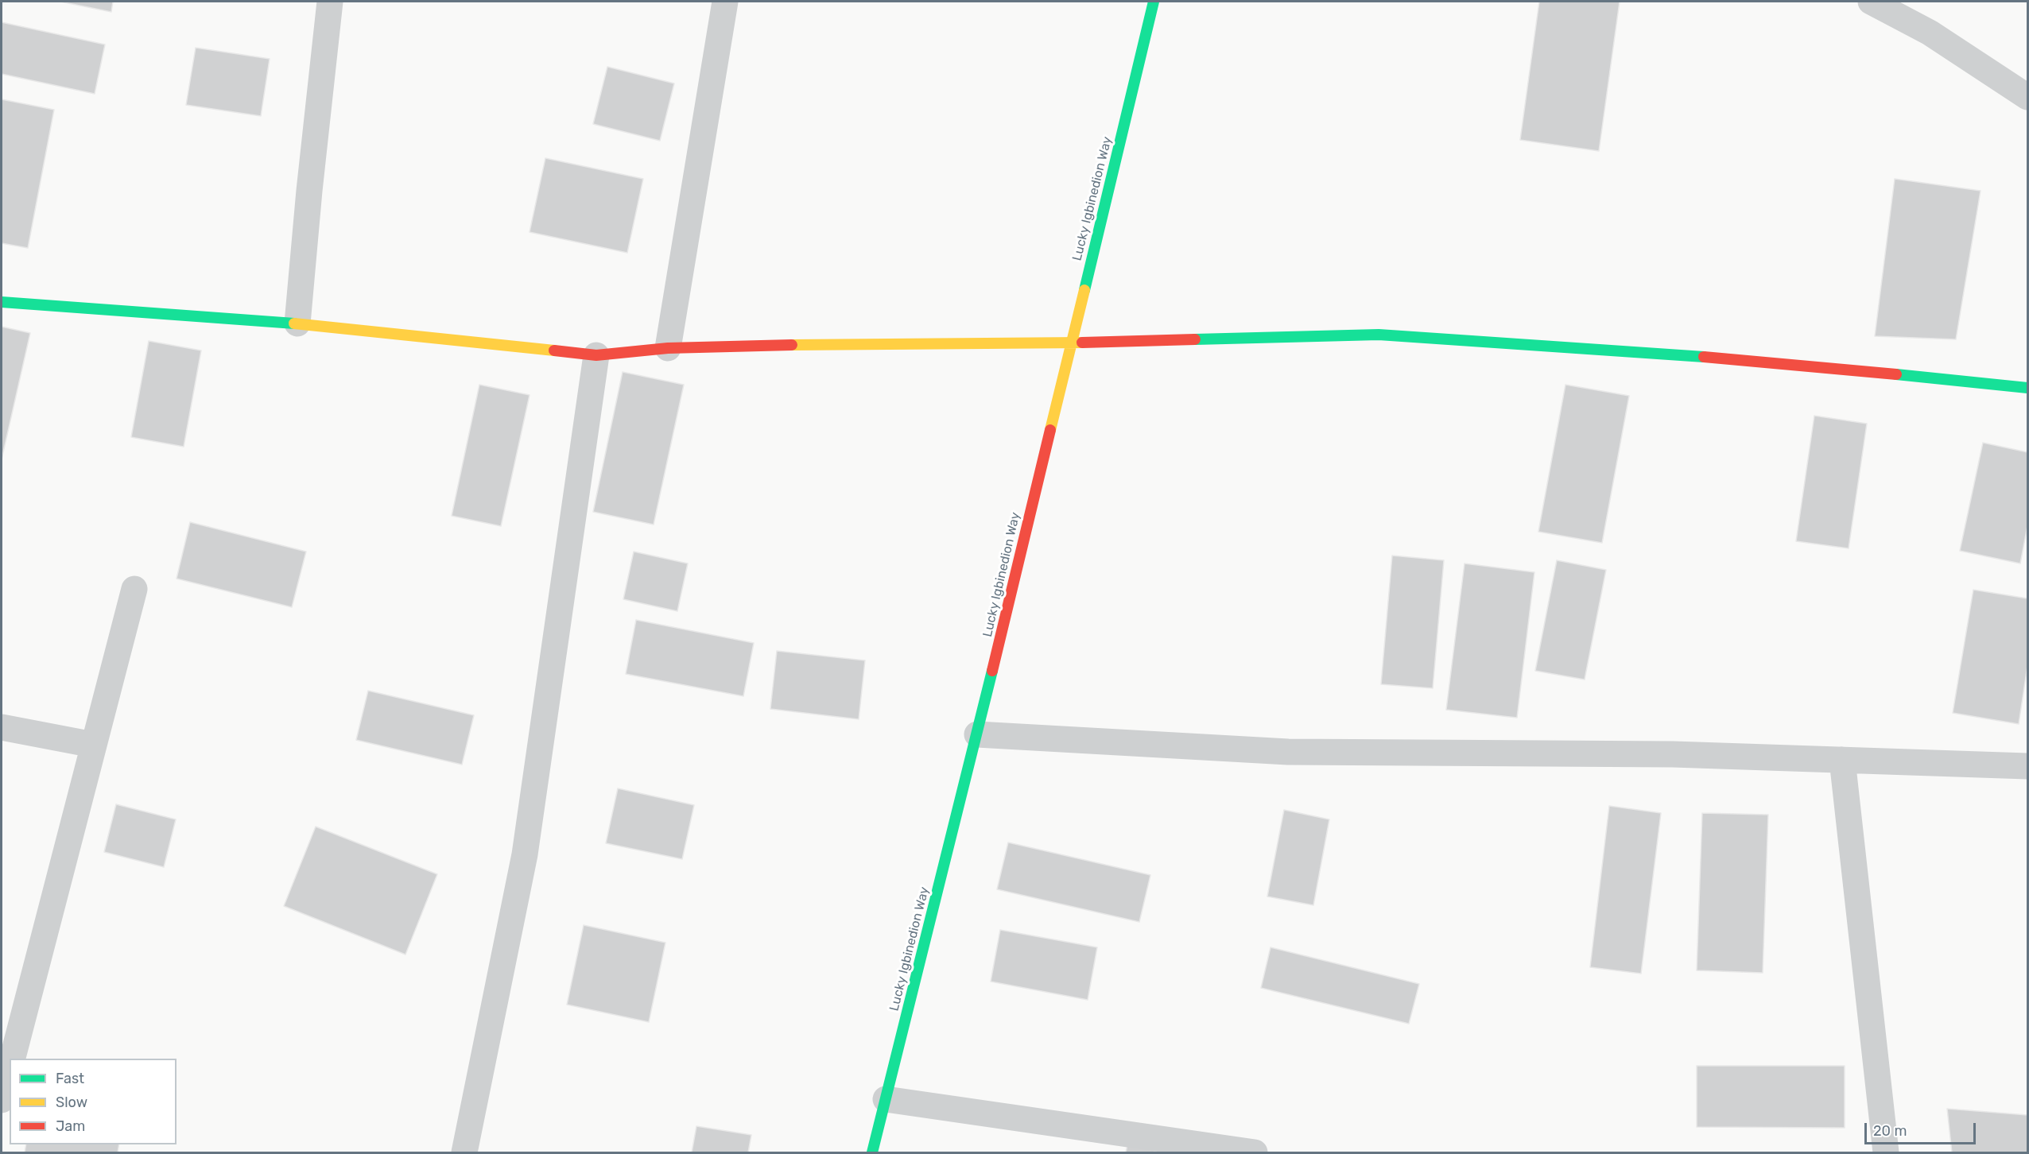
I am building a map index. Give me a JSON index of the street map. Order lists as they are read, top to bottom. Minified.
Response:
{"streets":{"street":["Lucky Igbinedion Way"]},"legend":["Fast","Slow","Jam"],"scale_bar":"20 m"}
